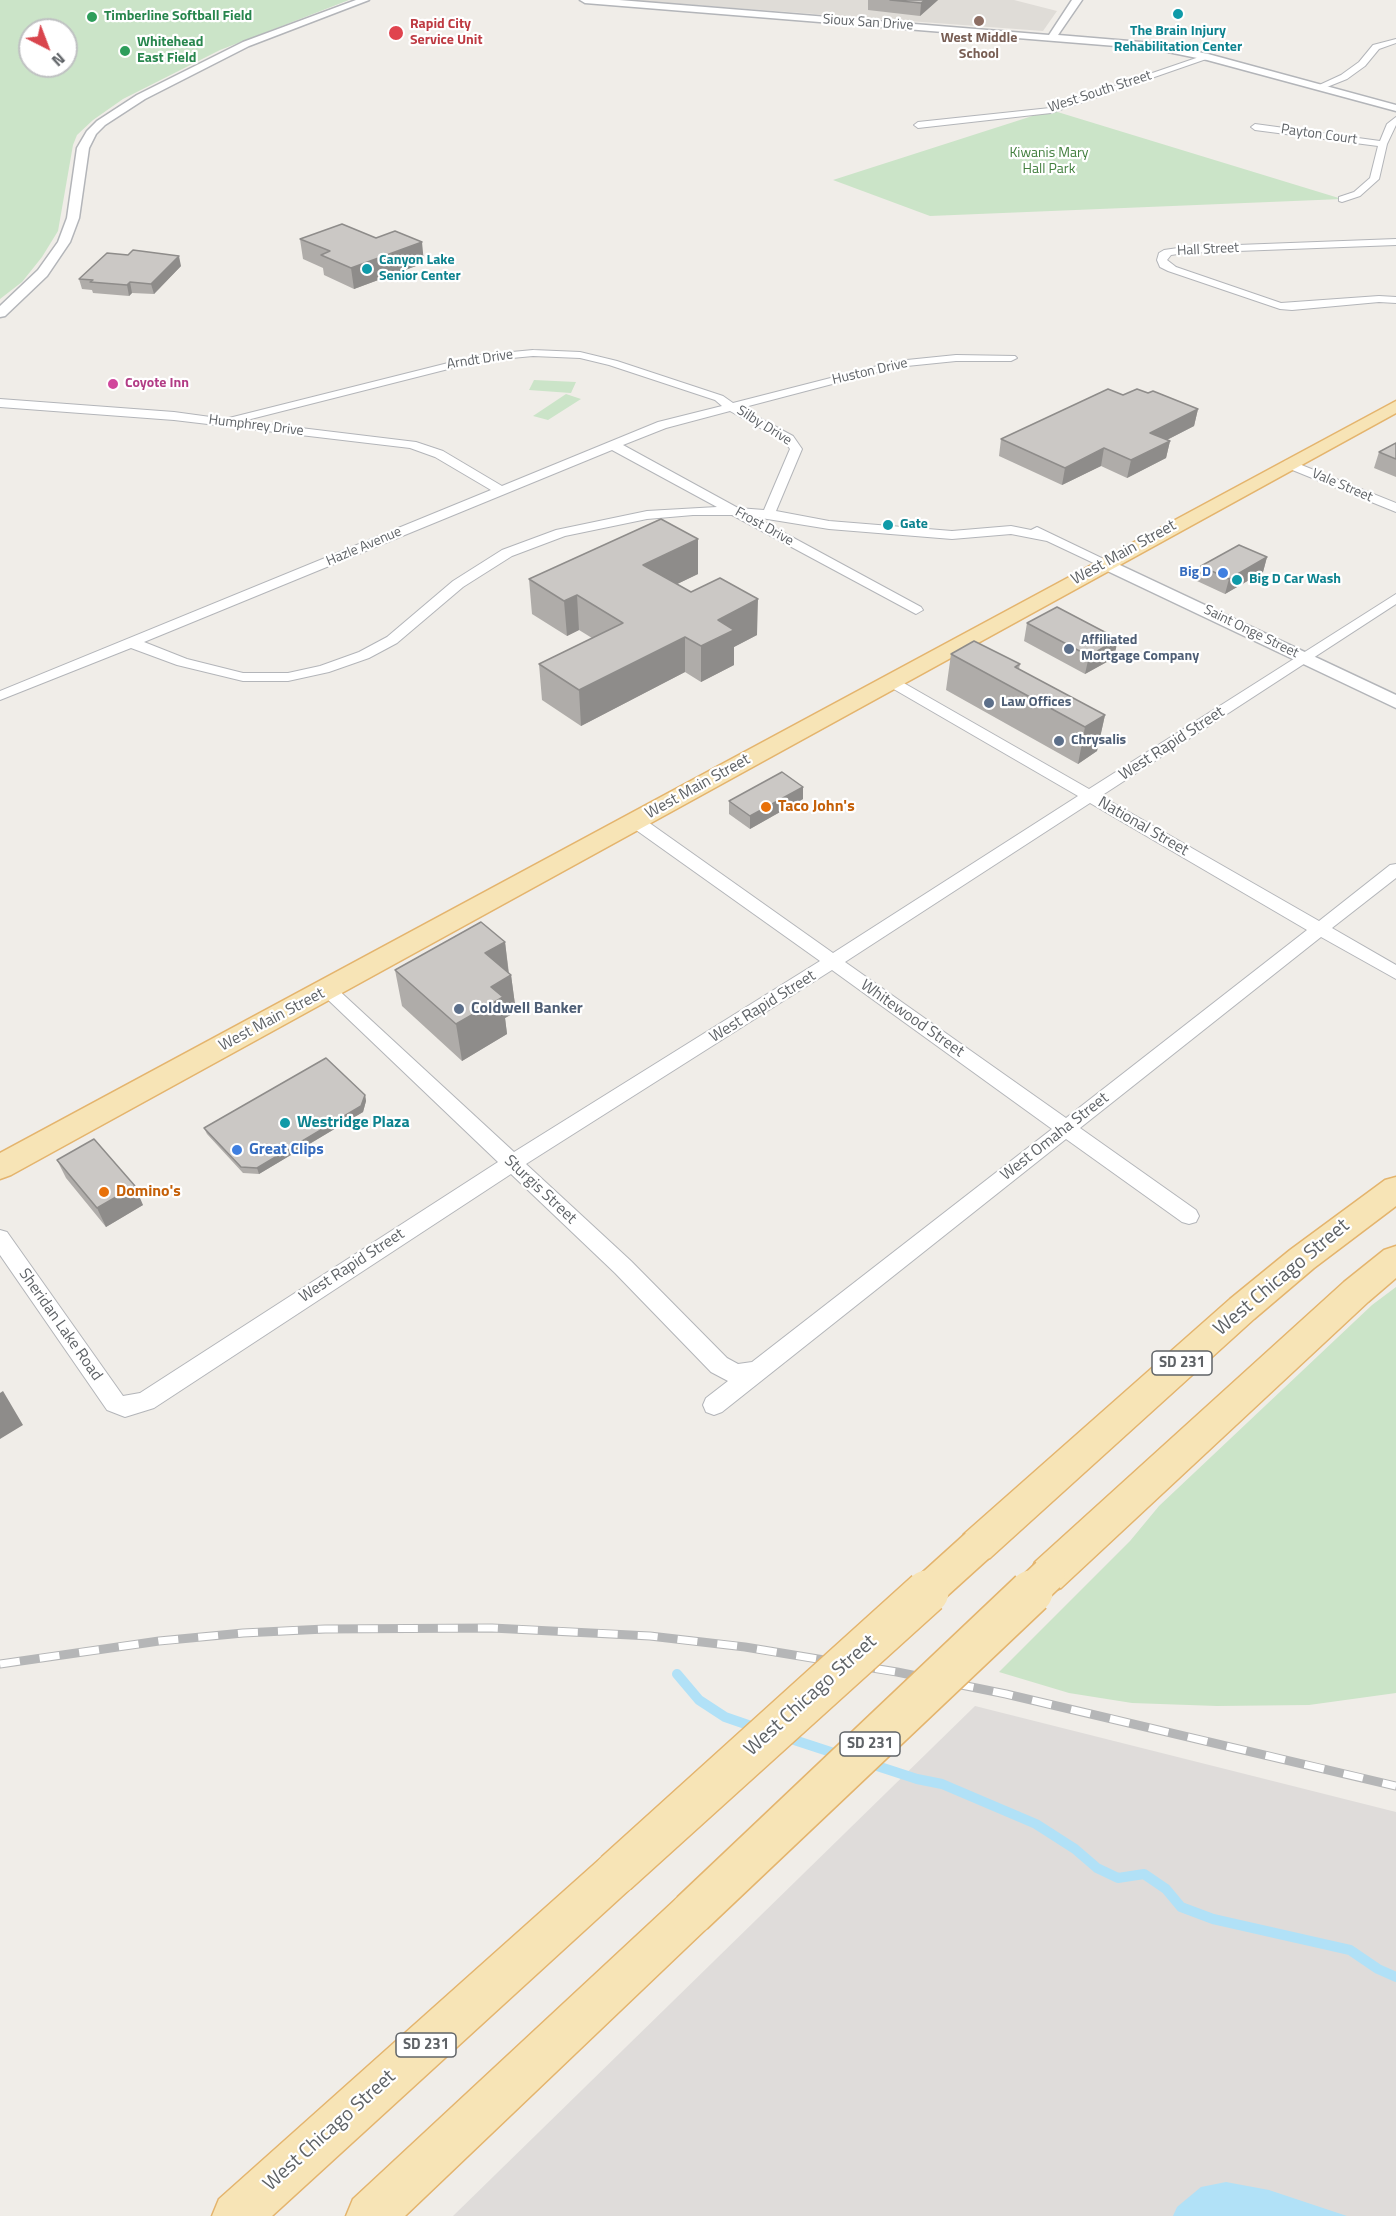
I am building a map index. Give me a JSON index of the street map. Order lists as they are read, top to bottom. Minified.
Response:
{"streets":{"main road":["West Main Street","West Chicago Street","SD 231"],"street":["Sioux San Drive","West South Street","Payton Court","Hall Street","Arndt Drive","Huston Drive","Humphrey Drive","Silby Drive","Vale Street","Frost Drive","Hazle Avenue","Saint Onge Street","West Rapid Street","National Street","Whitewood Street","West Omaha Street","Sturgis Street","Sheridan Lake Road"]},"crossings":[["Sioux San Drive","West South Street"],["Arndt Drive","Huston Drive"],["Arndt Drive","Humphrey Drive"],["Arndt Drive","Silby Drive"],["Arndt Drive","Hazle Avenue"],["Huston Drive","Silby Drive"],["Huston Drive","Hazle Avenue"],["Humphrey Drive","Hazle Avenue"],["Silby Drive","Hazle Avenue"],["Vale Street","West Main Street"],["Frost Drive","Hazle Avenue"],["West Main Street","Saint Onge Street"],["West Main Street","National Street"],["West Main Street","Whitewood Street"],["West Main Street","Sturgis Street"],["Saint Onge Street","West Rapid Street"],["West Rapid Street","National Street"],["West Rapid Street","Whitewood Street"],["West Rapid Street","Sturgis Street"],["West Rapid Street","Sheridan Lake Road"],["National Street","West Omaha Street"],["Whitewood Street","West Omaha Street"],["West Omaha Street","Sturgis Street"]],"parks":["Kiwanis Mary Hall Park"],"places":["The Brain Injury Rehabilitation Center","Timberline Softball Field","West Middle School","Rapid City Service Unit","Whitehead East Field","Canyon Lake Senior Center","Coyote Inn","Gate","Big D","Big D Car Wash","Affiliated Mortgage Company","Law Offices","Chrysalis","Taco John's","Coldwell Banker","Westridge Plaza","Great Clips","Domino's"],"north":"bottom right"}
